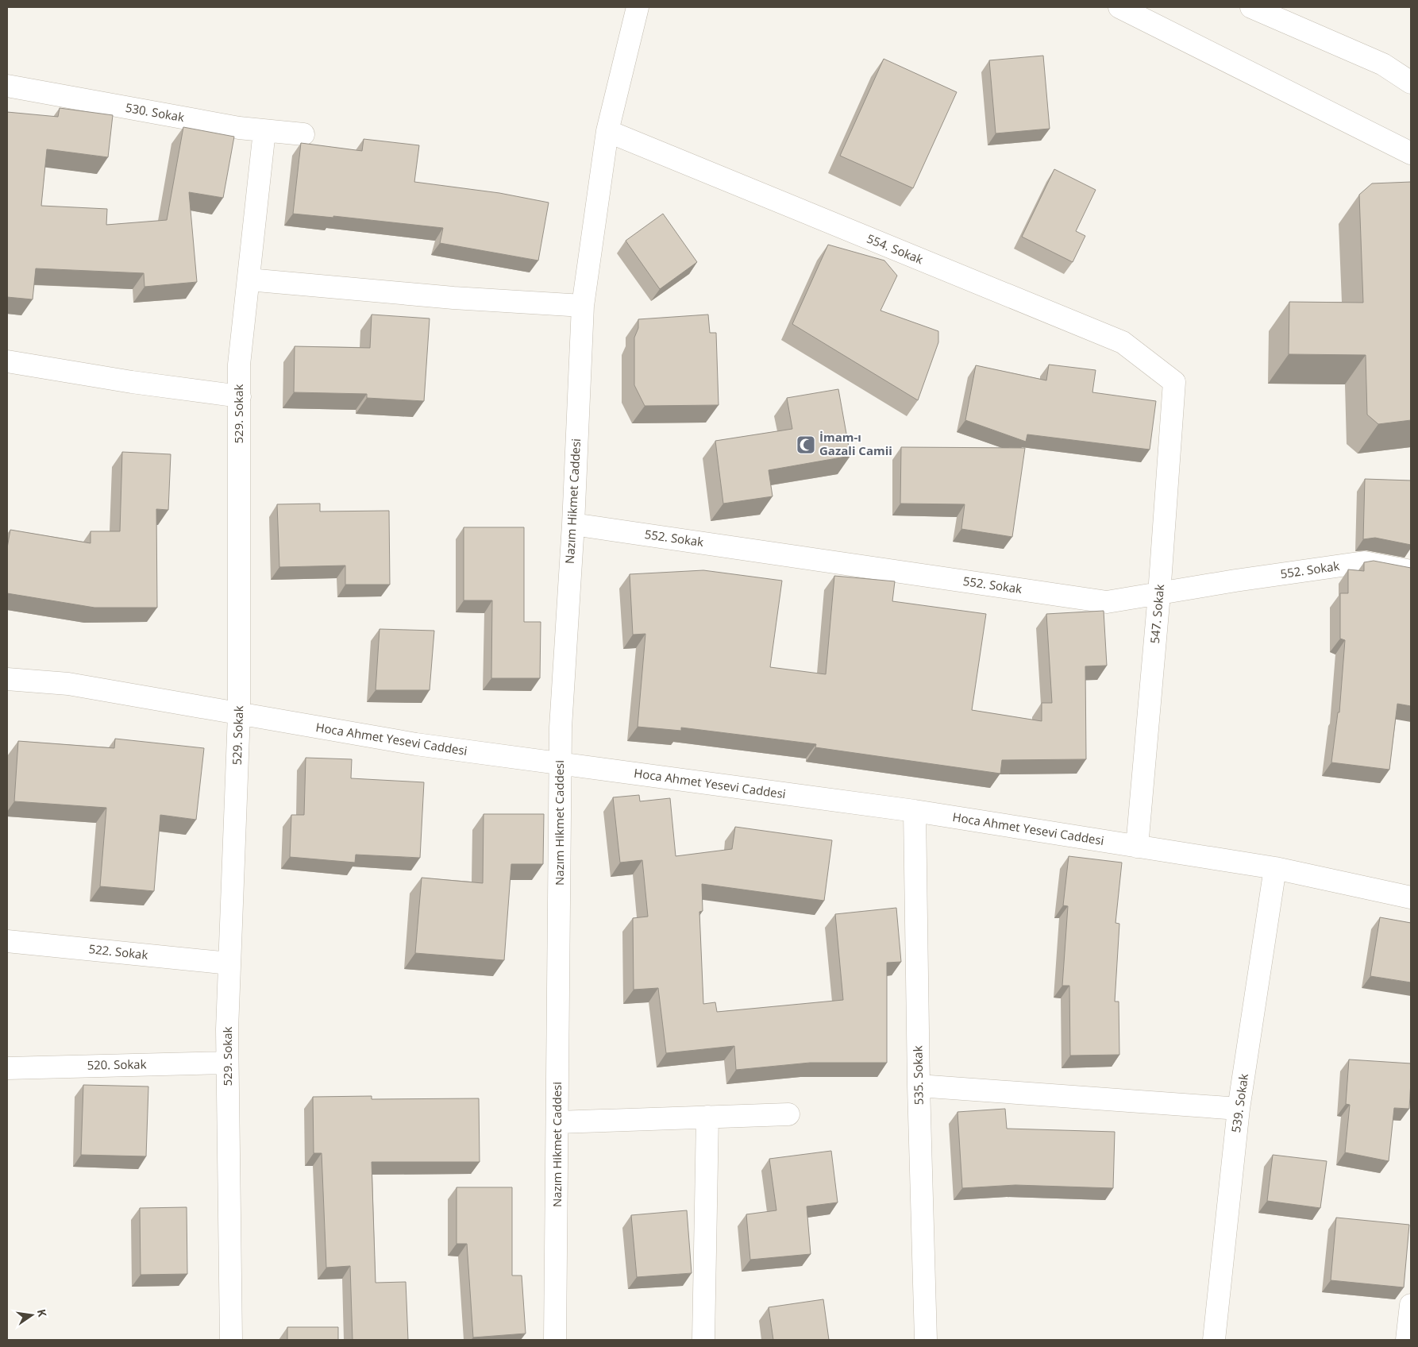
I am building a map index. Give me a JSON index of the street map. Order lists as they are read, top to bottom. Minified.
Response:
{"streets":{"street":["530. Sokak","554. Sokak","529. Sokak","Nazım Hikmet Caddesi","552. Sokak","547. Sokak","Hoca Ahmet Yesevi Caddesi","522. Sokak","520. Sokak","535. Sokak","539. Sokak"]},"crossings":[["530. Sokak","529. Sokak"],["554. Sokak","Nazım Hikmet Caddesi"],["554. Sokak","547. Sokak"],["529. Sokak","Hoca Ahmet Yesevi Caddesi"],["529. Sokak","522. Sokak"],["529. Sokak","520. Sokak"],["Nazım Hikmet Caddesi","552. Sokak"],["Nazım Hikmet Caddesi","Hoca Ahmet Yesevi Caddesi"],["552. Sokak","547. Sokak"],["547. Sokak","Hoca Ahmet Yesevi Caddesi"],["Hoca Ahmet Yesevi Caddesi","535. Sokak"],["Hoca Ahmet Yesevi Caddesi","539. Sokak"]],"places":{"mosque":["İmam-ı Gazali Camii"]},"north":"right"}
